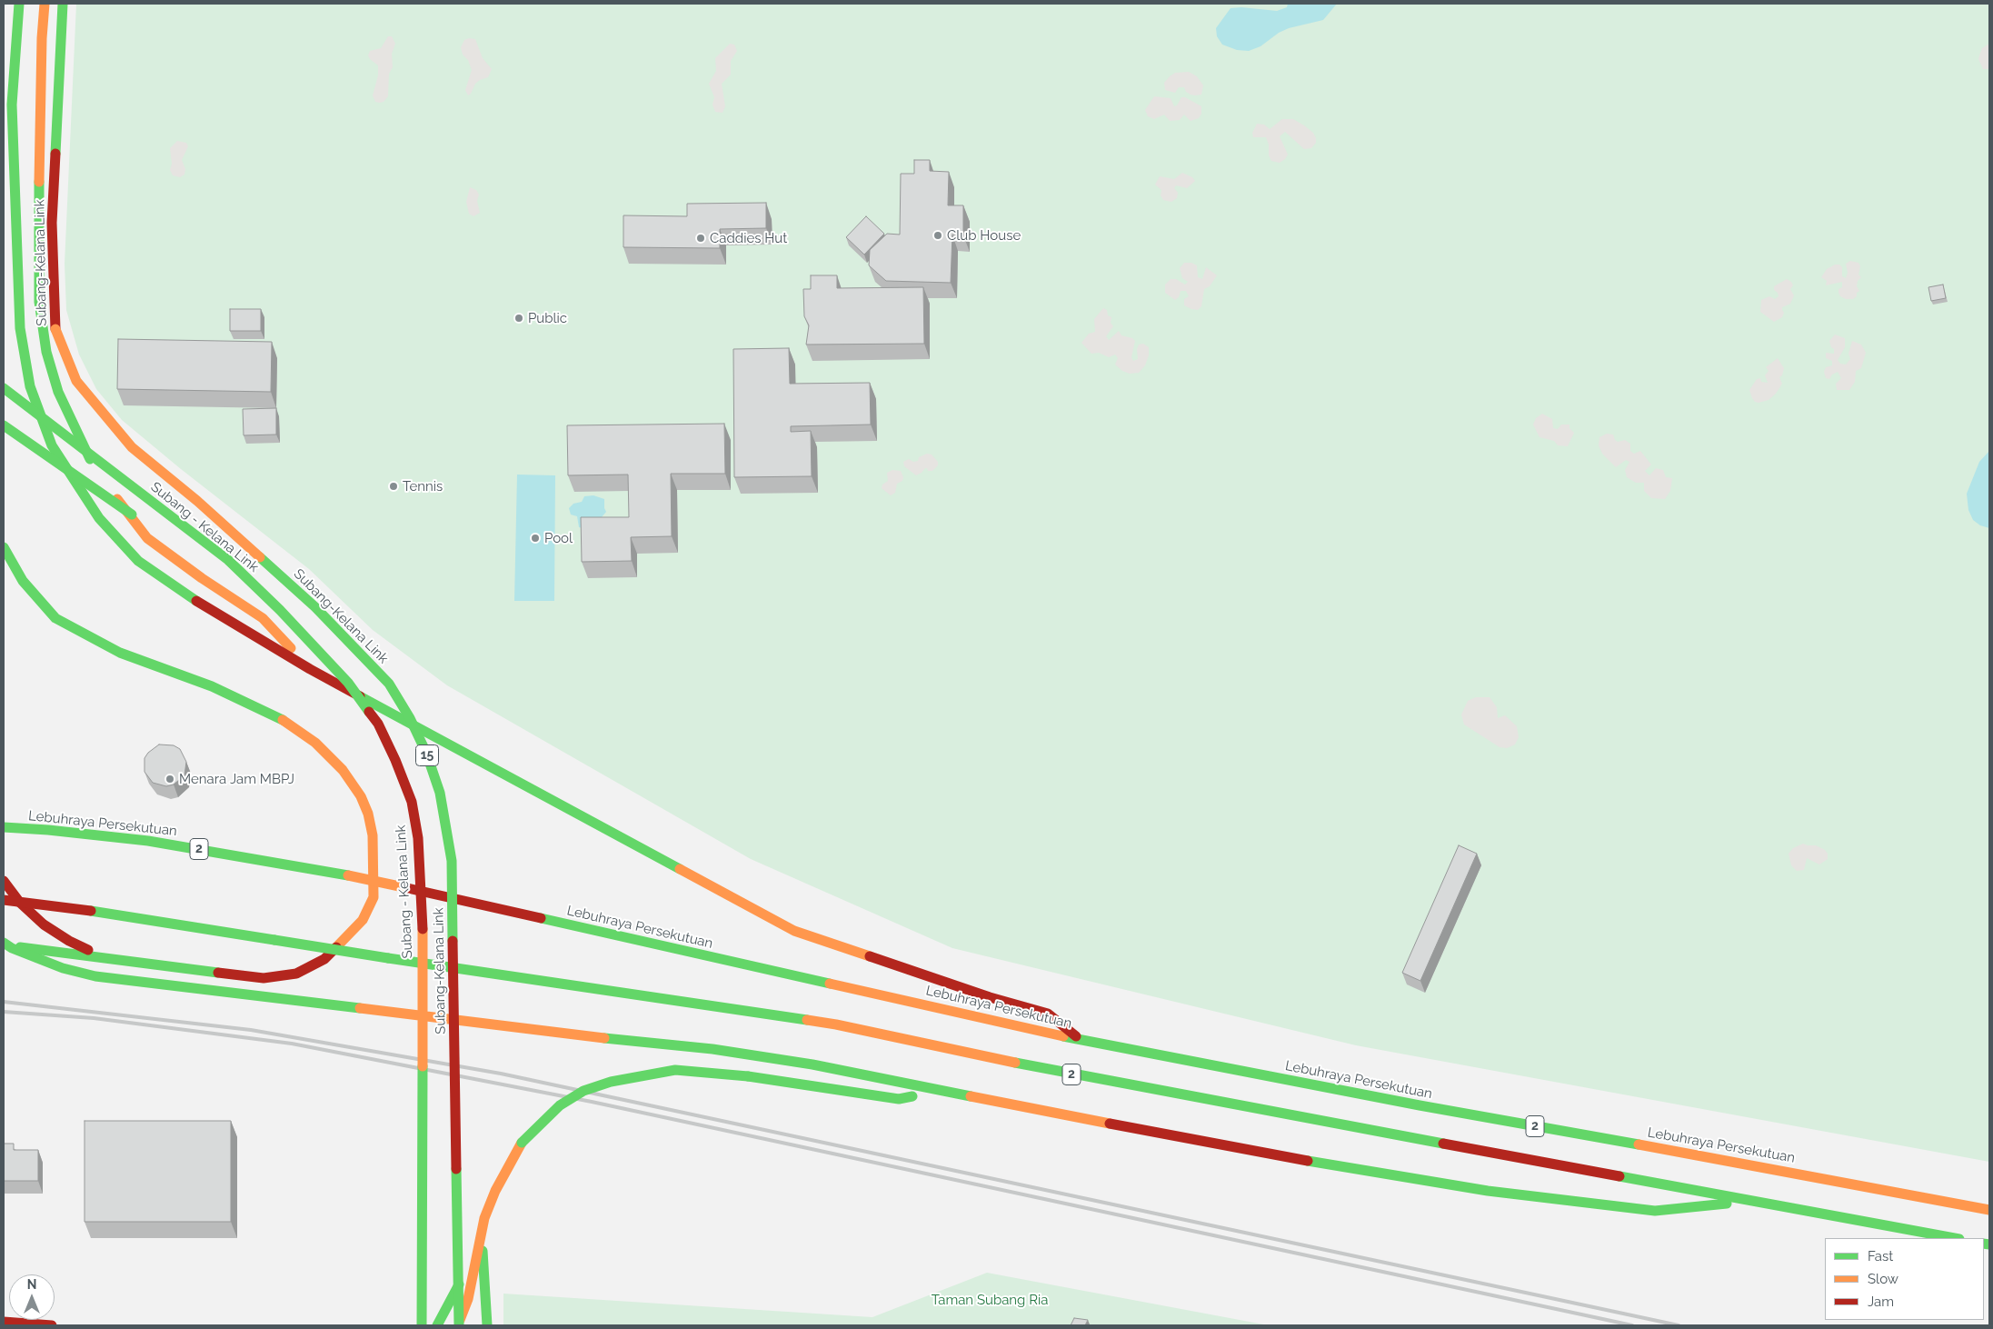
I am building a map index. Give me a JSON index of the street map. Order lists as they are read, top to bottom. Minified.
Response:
{"streets":{"main road":["Subang-Kelana Link","Subang - Kelana Link","15","Lebuhraya Persekutuan","2"]},"parks":["Taman Subang Ria"],"places":["Club House","Caddies Hut","Public","Tennis","Pool","Menara Jam MBPJ"],"legend":["Fast","Slow","Jam"],"north":"top"}
